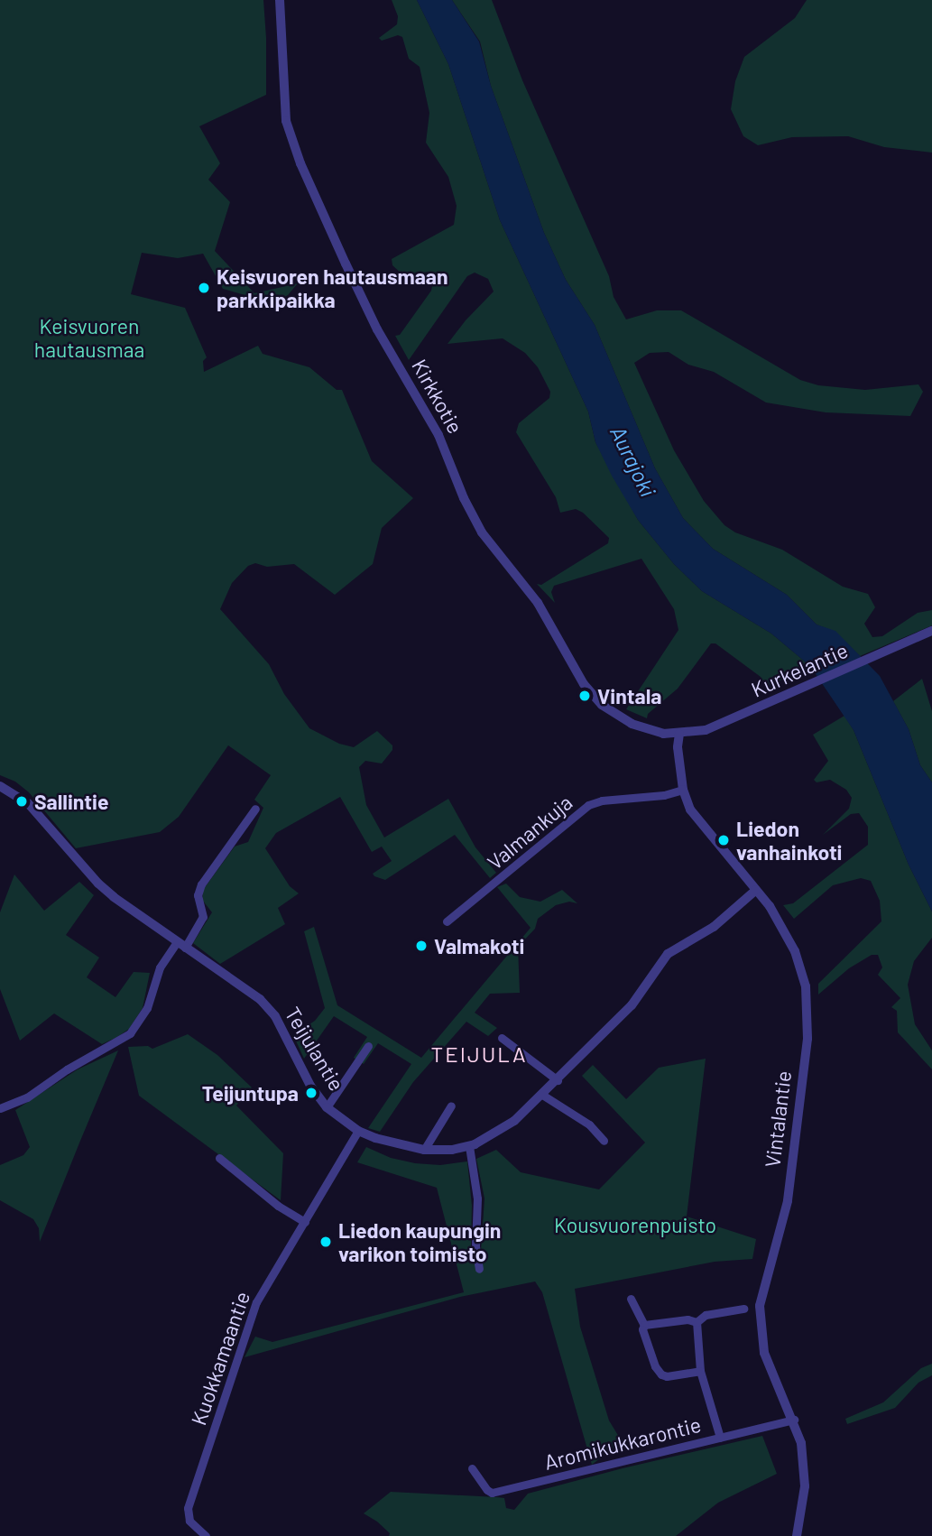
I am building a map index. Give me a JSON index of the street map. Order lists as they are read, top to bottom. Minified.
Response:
{"streets":{"street":["Kirkkotie","Kurkelantie","Valmankuja","Teijulantie","Vintalantie","Kuokkamaantie","Aromikukkarontie"]},"crossings":[["Kirkkotie","Kurkelantie"],["Kirkkotie","Vintalantie"],["Kurkelantie","Vintalantie"],["Valmankuja","Vintalantie"],["Teijulantie","Vintalantie"],["Teijulantie","Kuokkamaantie"],["Vintalantie","Aromikukkarontie"]],"districts":["TEIJULA"],"water":["Aurajoki"],"parks":["Keisvuoren hautausmaa","Kousvuorenpuisto"],"places":["Keisvuoren hautausmaan parkkipaikka","Vintala","Sallintie","Liedon vanhainkoti","Valmakoti","Teijuntupa","Liedon kaupungin varikon toimisto"]}
